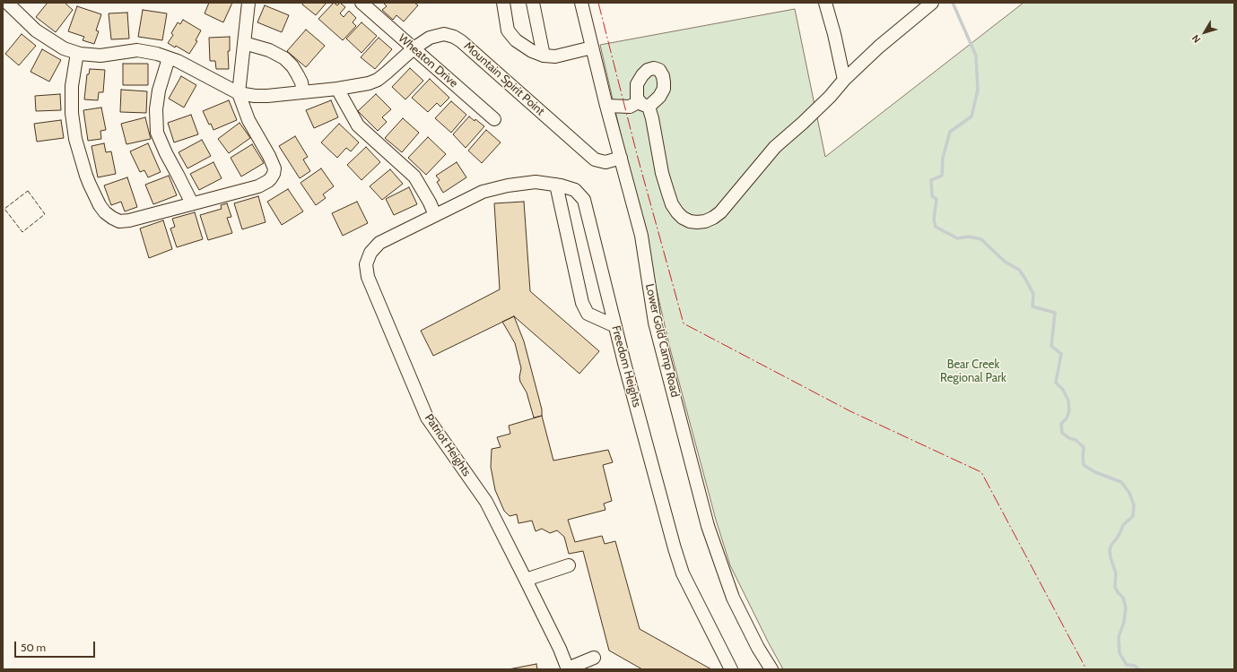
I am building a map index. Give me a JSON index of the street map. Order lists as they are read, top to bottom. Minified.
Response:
{"streets":{"street":["Wheaton Drive","Mountain Spirit Point","Lower Gold Camp Road","Freedom Heights","Patriot Heights"]},"crossings":[["Wheaton Drive","Mountain Spirit Point"],["Mountain Spirit Point","Lower Gold Camp Road"],["Freedom Heights","Patriot Heights"]],"parks":["Bear Creek Regional Park"],"scale_bar":"50 m","north":"bottom left"}
